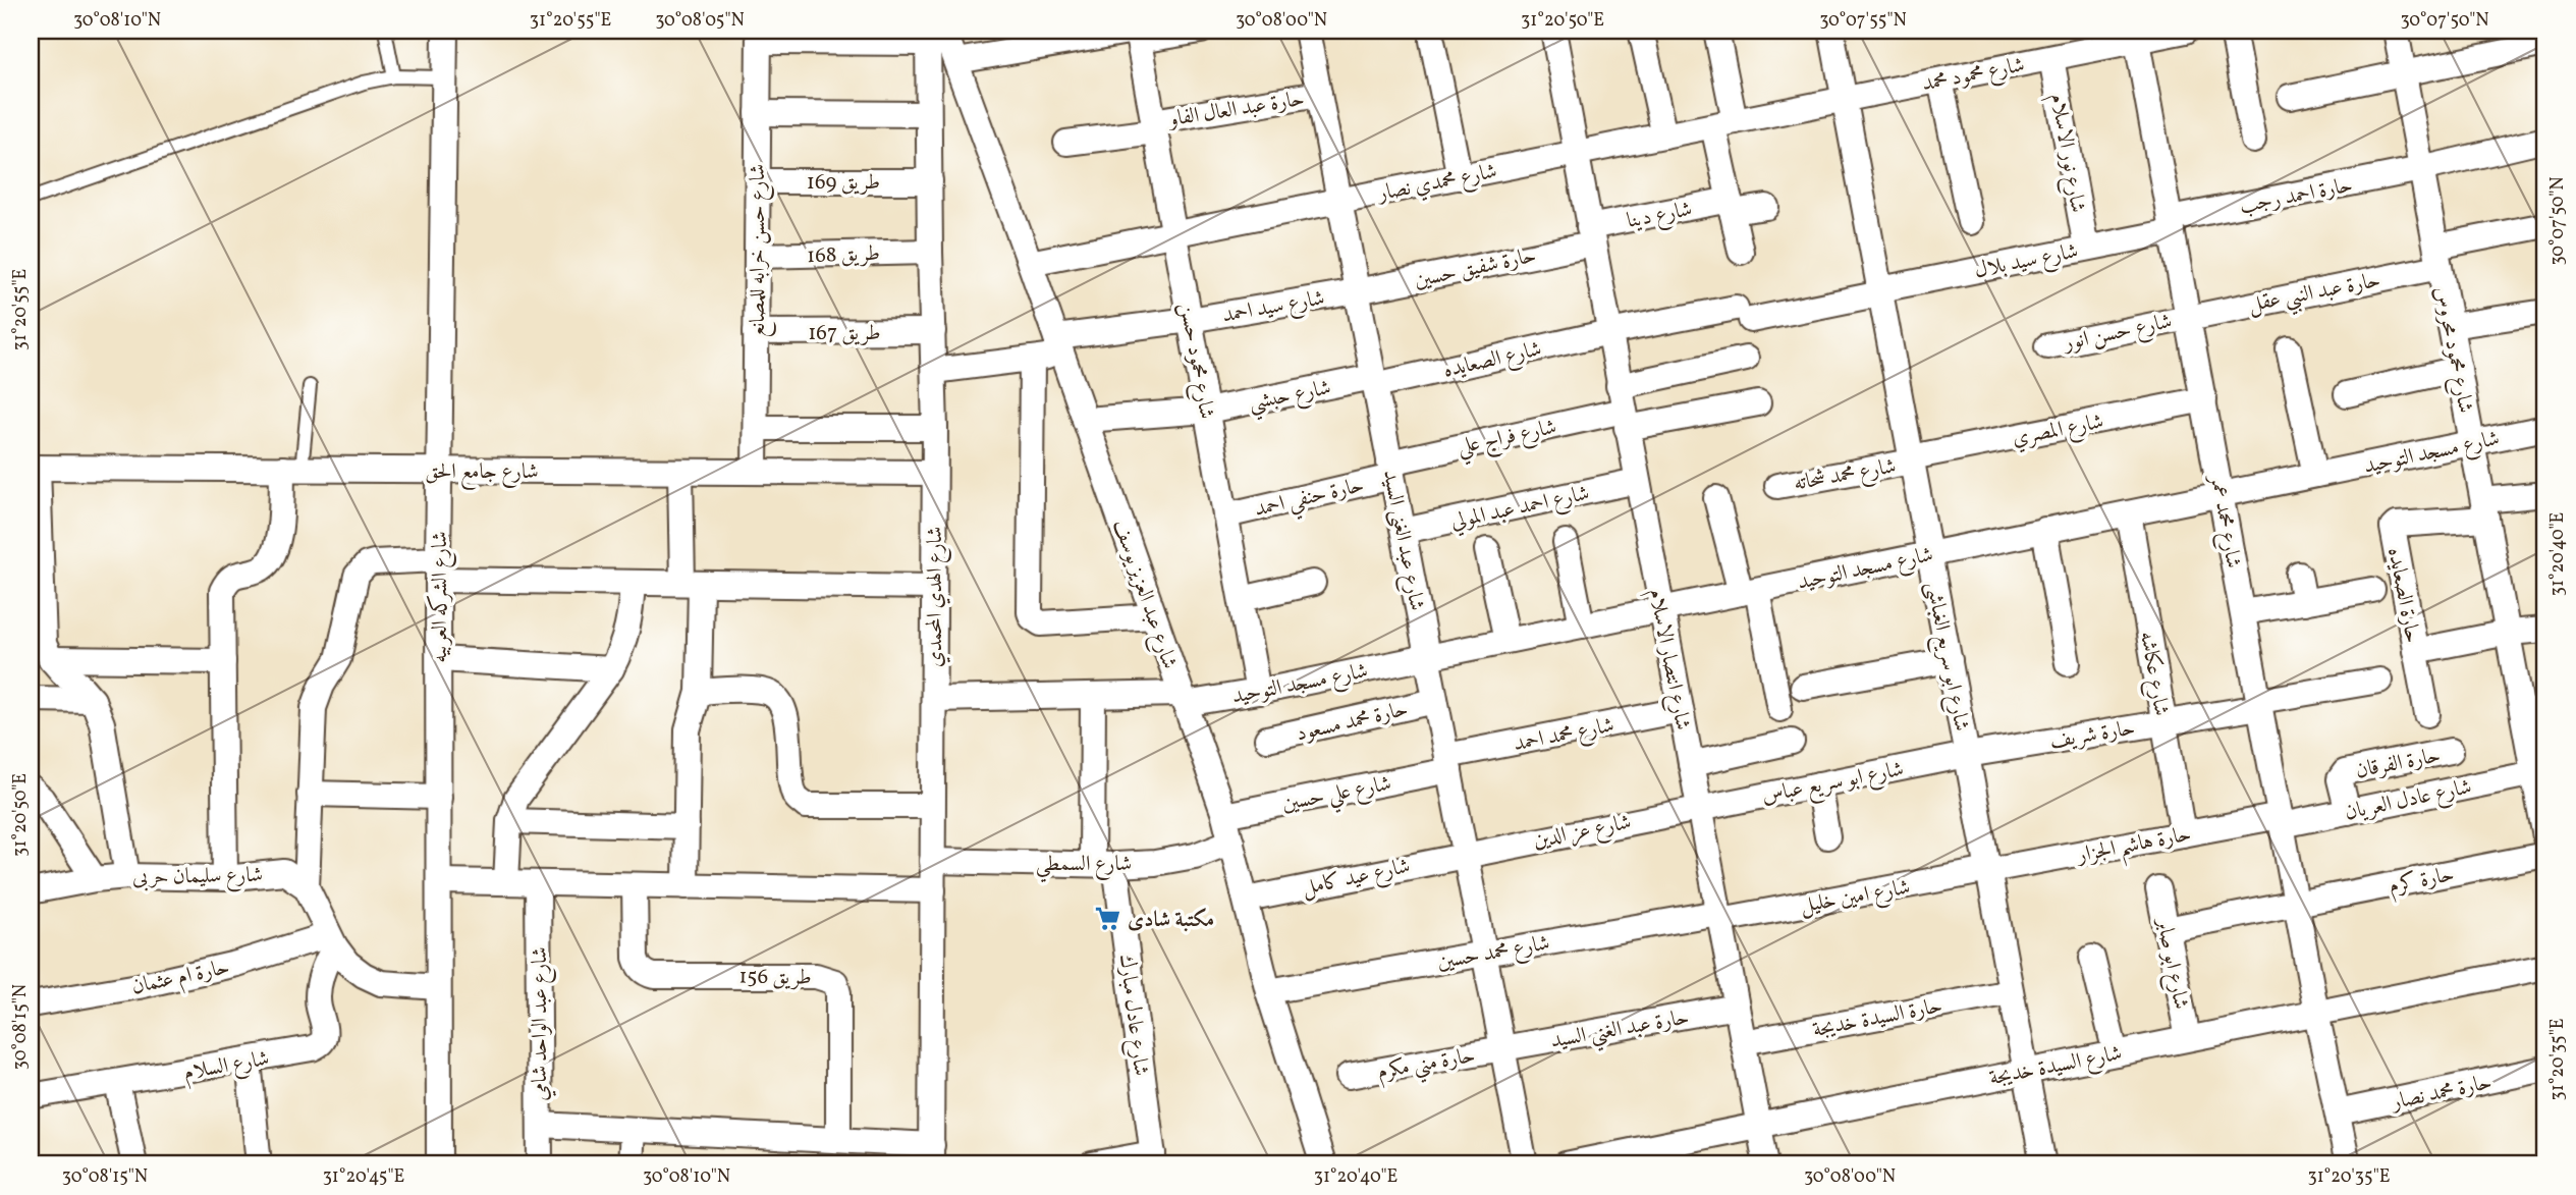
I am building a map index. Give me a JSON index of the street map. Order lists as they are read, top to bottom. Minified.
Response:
{"streets":{"street":["شارع محمود محمد","حارة عبد العال الفاو","شارع نور الاسلام","طريق 169","شارع محمدي نصار","حارة احمد رجب","شارع دينا","شارع حسن خرابه للمصانع","طريق 168","شارع سيد بلال","حارة شفيق حسين","حارة عبد النبي عقل","شارع سيد احمد","شارع حسن انور","طريق 167","شارع محمود محروس","شارع الصعايده","شارع محمود حسن","شارع حبشي","شارع المصري","شارع فراج علي","شارع مسجد التوحيد","شارع جامع الحق","شارع محمد شحاته","حارة حنفي احمد","شارع احمد عبد المولي","شارع محمد عمر","شارع عبد الغنى السيد","شارع عبد العزيز يوسف","حارة الصعايده","شارع الشركه العربيه","شارع الهدي المحمدي","شارع ابو سريع الغباشى","شارع انتصار الاسلام","شارع عكاشه","حارة محمد مسعود","شارع محمد احمد","حارة شريف","حارة الفرقان","شارع ابو سريع عباس","شارع علي حسين","شارع عادل العريان","شارع عز الدين","حارة هاشم الجزار","شارع السمطي","شارع سليمان حربى","شارع عيد كامل","حارة كرم","شارع امين خليل","شارع محمد حسين","شارع ابو صابر","حارة ام عثمان","طريق 156","شارع عادل مبارك","حارة السيدة خديجة","شارع عبد الواحد شامي","حارة عبد الغني السيد","حارة مني مكرم","شارع السلام","شارع السيدة خديجة","حارة محمد نصار"]},"crossings":[["شارع محمود محمد","شارع نور الاسلام"],["شارع محمود محمد","شارع محمدي نصار"],["شارع محمود محمد","شارع محمد عمر"],["شارع محمود محمد","شارع ابو سريع الغباشى"],["حارة عبد العال الفاو","شارع محمود حسن"],["حارة عبد العال الفاو","شارع عبد الغنى السيد"],["شارع نور الاسلام","شارع سيد بلال"],["طريق 169","شارع حسن خرابه للمصانع"],["طريق 169","شارع الهدي المحمدي"],["شارع محمدي نصار","شارع محمود حسن"],["شارع محمدي نصار","شارع عبد الغنى السيد"],["شارع محمدي نصار","شارع عبد العزيز يوسف"],["شارع محمدي نصار","شارع ابو سريع الغباشى"],["شارع محمدي نصار","شارع انتصار الاسلام"],["حارة احمد رجب","شارع سيد بلال"],["حارة احمد رجب","شارع محمود محروس"],["حارة احمد رجب","شارع محمد عمر"],["شارع دينا","حارة شفيق حسين"],["شارع دينا","شارع انتصار الاسلام"],["شارع حسن خرابه للمصانع","طريق 168"],["شارع حسن خرابه للمصانع","طريق 167"],["شارع حسن خرابه للمصانع","شارع جامع الحق"],["طريق 168","شارع الهدي المحمدي"],["شارع سيد بلال","شارع الصعايده"],["شارع سيد بلال","شارع محمد عمر"],["شارع سيد بلال","شارع ابو سريع الغباشى"],["حارة شفيق حسين","شارع سيد احمد"],["حارة شفيق حسين","شارع عبد الغنى السيد"],["حارة شفيق حسين","شارع انتصار الاسلام"],["حارة عبد النبي عقل","شارع حسن انور"],["حارة عبد النبي عقل","شارع محمود محروس"],["حارة عبد النبي عقل","شارع محمد عمر"],["شارع سيد احمد","شارع محمود حسن"],["شارع سيد احمد","شارع عبد الغنى السيد"],["شارع سيد احمد","شارع عبد العزيز يوسف"],["شارع سيد احمد","شارع الهدي المحمدي"],["شارع حسن انور","شارع محمد عمر"],["طريق 167","شارع الهدي المحمدي"],["شارع محمود محروس","شارع مسجد التوحيد"],["شارع محمود محروس","حارة الصعايده"],["شارع محمود محروس","شارع عادل العريان"],["شارع الصعايده","شارع حبشي"],["شارع الصعايده","شارع عبد الغنى السيد"],["شارع الصعايده","شارع انتصار الاسلام"],["شارع محمود حسن","شارع حبشي"],["شارع محمود حسن","شارع مسجد التوحيد"],["شارع محمود حسن","حارة حنفي احمد"],["شارع حبشي","شارع عبد الغنى السيد"],["شارع حبشي","شارع عبد العزيز يوسف"],["شارع المصري","شارع محمد شحاته"],["شارع المصري","شارع محمد عمر"],["شارع المصري","شارع ابو سريع الغباشى"],["شارع فراج علي","حارة حنفي احمد"],["شارع فراج علي","شارع عبد الغنى السيد"],["شارع فراج علي","شارع انتصار الاسلام"],["شارع مسجد التوحيد","شارع محمد عمر"],["شارع مسجد التوحيد","شارع عبد الغنى السيد"],["شارع مسجد التوحيد","شارع عبد العزيز يوسف"],["شارع مسجد التوحيد","شارع الهدي المحمدي"],["شارع مسجد التوحيد","شارع ابو سريع الغباشى"],["شارع مسجد التوحيد","شارع انتصار الاسلام"],["شارع مسجد التوحيد","شارع عكاشه"],["شارع مسجد التوحيد","شارع عادل مبارك"],["شارع جامع الحق","شارع الشركه العربيه"],["شارع جامع الحق","شارع الهدي المحمدي"],["شارع محمد شحاته","شارع ابو سريع الغباشى"],["حارة حنفي احمد","شارع عبد الغنى السيد"],["شارع احمد عبد المولي","شارع عبد الغنى السيد"],["شارع احمد عبد المولي","شارع انتصار الاسلام"],["شارع محمد عمر","حارة شريف"],["شارع محمد عمر","شارع عادل العريان"],["شارع محمد عمر","حارة هاشم الجزار"],["شارع محمد عمر","حارة كرم"],["شارع محمد عمر","شارع السيدة خديجة"],["شارع محمد عمر","حارة محمد نصار"],["شارع عبد الغنى السيد","حارة محمد مسعود"],["شارع عبد الغنى السيد","شارع محمد احمد"],["شارع عبد الغنى السيد","شارع علي حسين"],["شارع عبد الغنى السيد","شارع عز الدين"],["شارع عبد الغنى السيد","شارع عيد كامل"],["شارع عبد الغنى السيد","شارع محمد حسين"],["شارع عبد الغنى السيد","حارة عبد الغني السيد"],["شارع عبد الغنى السيد","حارة مني مكرم"],["شارع عبد العزيز يوسف","شارع الهدي المحمدي"],["شارع عبد العزيز يوسف","شارع علي حسين"],["شارع عبد العزيز يوسف","شارع السمطي"],["شارع عبد العزيز يوسف","شارع عيد كامل"],["شارع عبد العزيز يوسف","شارع محمد حسين"],["شارع الهدي المحمدي","شارع السمطي"],["شارع ابو سريع الغباشى","حارة شريف"],["شارع ابو سريع الغباشى","شارع ابو سريع عباس"],["شارع ابو سريع الغباشى","حارة هاشم الجزار"],["شارع ابو سريع الغباشى","شارع امين خليل"],["شارع ابو سريع الغباشى","حارة السيدة خديجة"],["شارع ابو سريع الغباشى","شارع السيدة خديجة"],["شارع انتصار الاسلام","شارع محمد احمد"],["شارع انتصار الاسلام","شارع ابو سريع عباس"],["شارع انتصار الاسلام","شارع عز الدين"],["شارع انتصار الاسلام","شارع امين خليل"],["شارع انتصار الاسلام","شارع محمد حسين"],["شارع انتصار الاسلام","حارة السيدة خديجة"],["شارع انتصار الاسلام","حارة عبد الغني السيد"],["شارع انتصار الاسلام","شارع السيدة خديجة"],["شارع عكاشه","حارة شريف"],["شارع عكاشه","حارة هاشم الجزار"],["شارع محمد احمد","شارع علي حسين"],["حارة شريف","شارع ابو سريع عباس"],["حارة الفرقان","شارع عادل العريان"],["شارع ابو سريع عباس","شارع عز الدين"],["شارع عادل العريان","حارة هاشم الجزار"],["شارع عز الدين","شارع عيد كامل"],["حارة هاشم الجزار","شارع امين خليل"],["شارع السمطي","شارع عادل مبارك"],["حارة كرم","شارع ابو صابر"],["شارع امين خليل","شارع محمد حسين"],["شارع ابو صابر","شارع السيدة خديجة"],["حارة ام عثمان","شارع السلام"],["حارة عبد الغني السيد","حارة مني مكرم"]],"places":{"supermarket":["مكتبة شادى"]},"coordinates":["30°08'10\"N","31°20'55\"E","30°08'05\"N","30°08'00\"N","31°20'50\"E","30°07'55\"N","30°07'50\"N","31°20'40\"E","30°08'15\"N","31°20'35\"E","31°20'45\"E"]}
